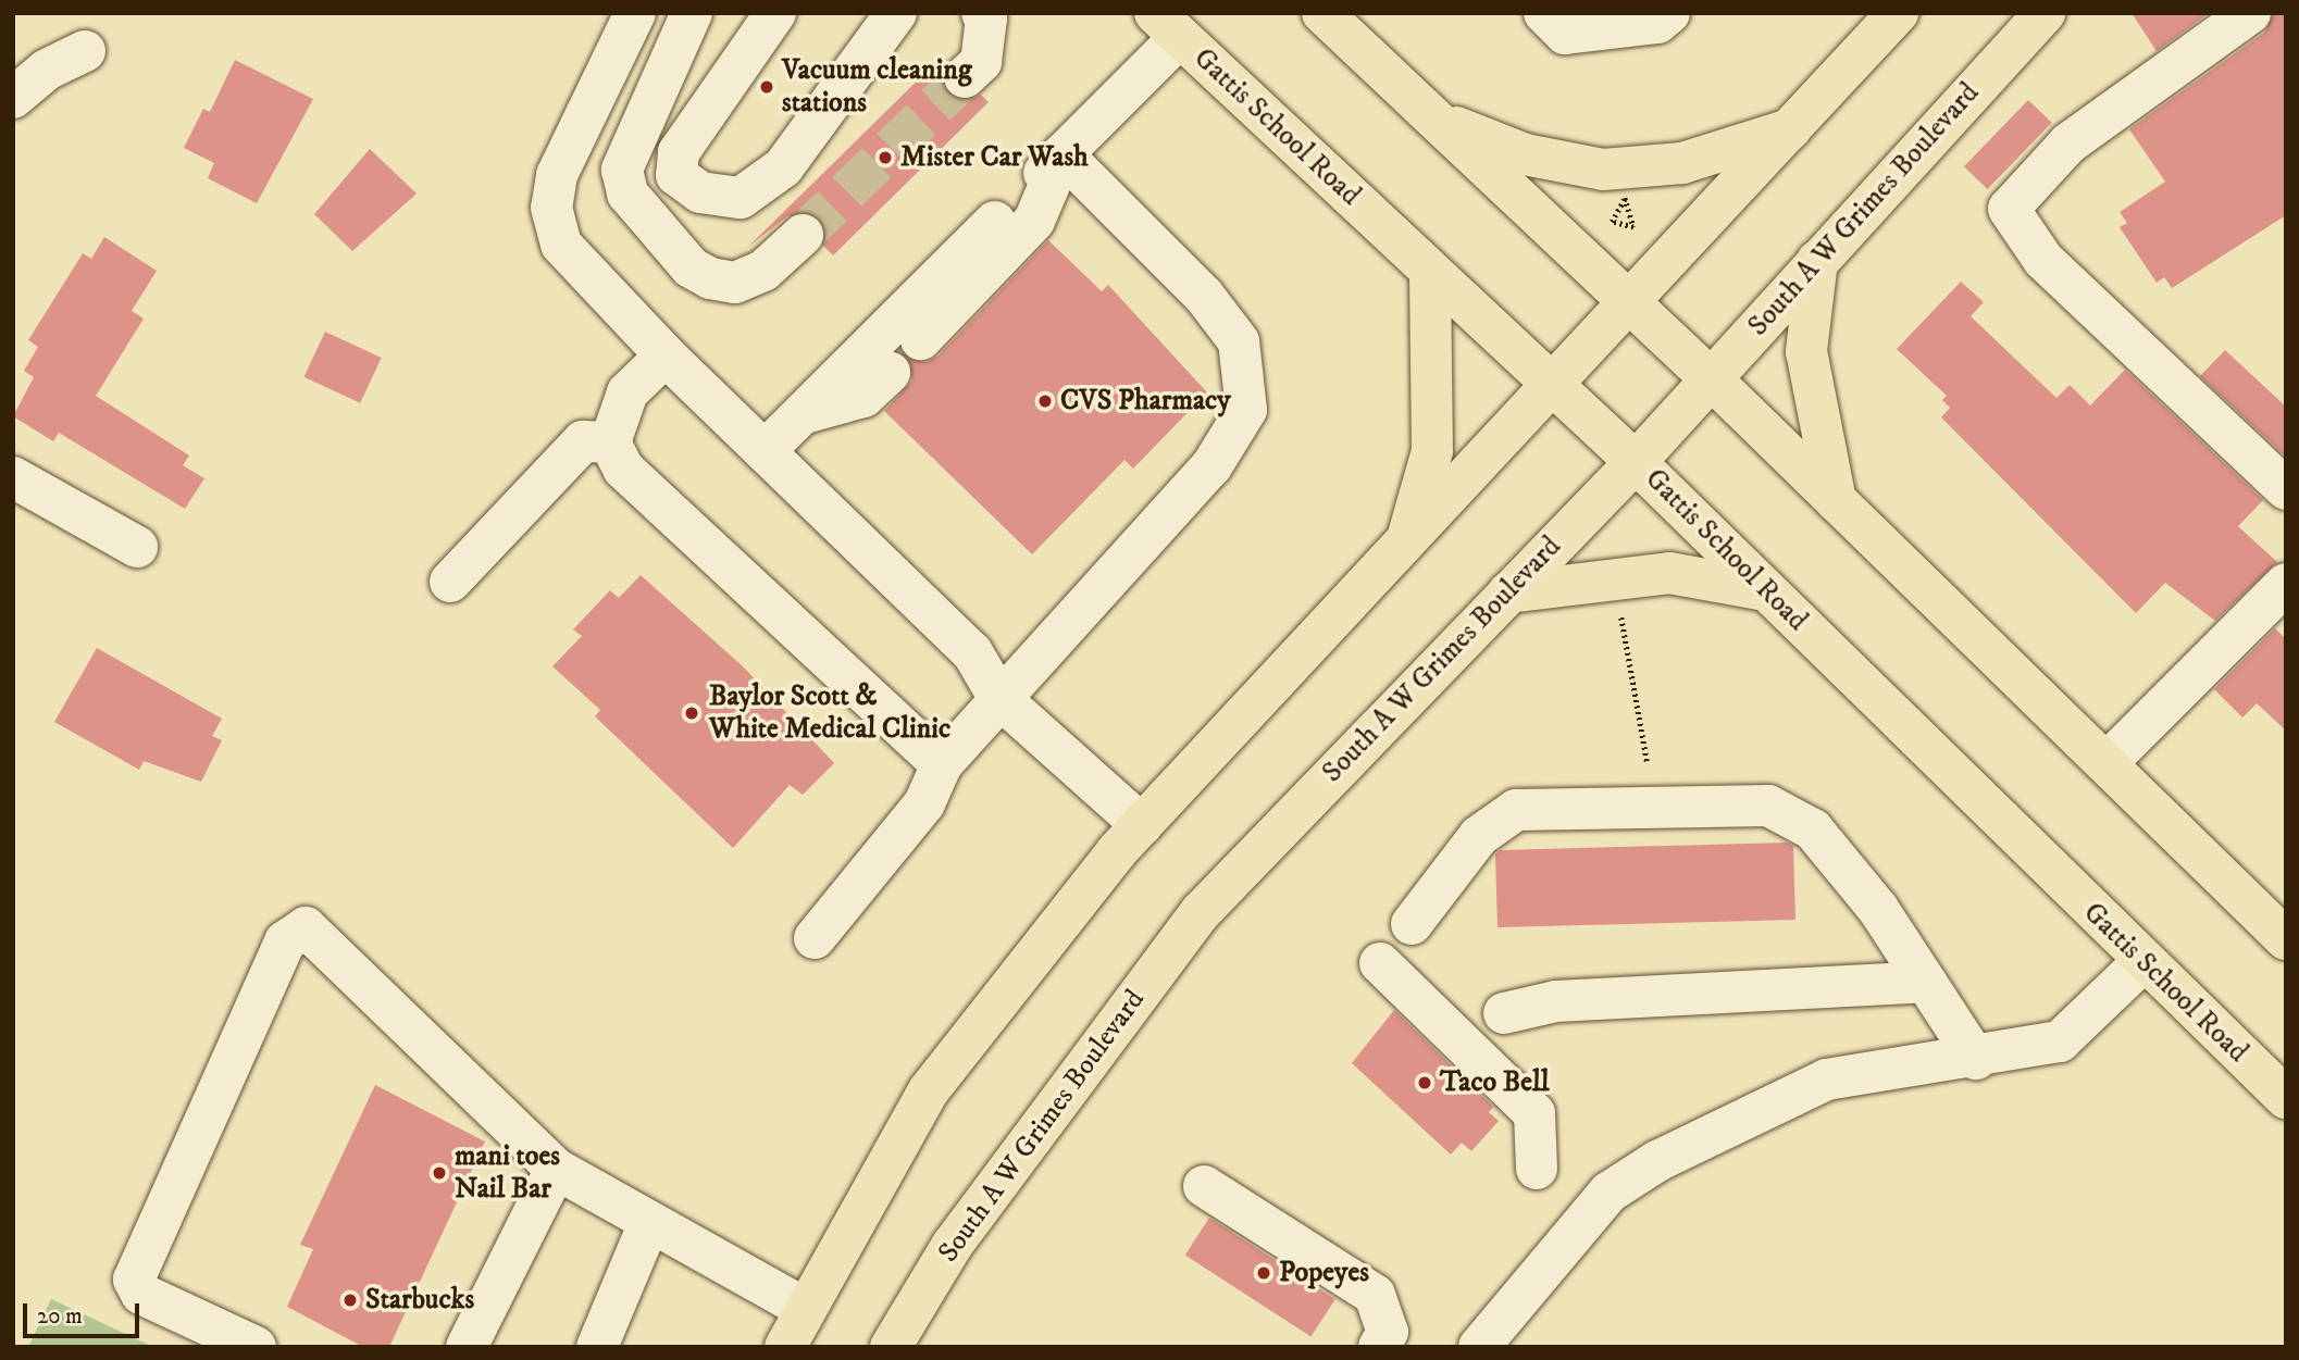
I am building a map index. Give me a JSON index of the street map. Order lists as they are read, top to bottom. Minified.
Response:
{"streets":{"main road":["Gattis School Road","South A W Grimes Boulevard"]},"crossings":[["Gattis School Road","South A W Grimes Boulevard"]],"places":["Vacuum cleaning stations","Mister Car Wash","CVS Pharmacy","Baylor Scott & White Medical Clinic","Taco Bell","mani toes Nail Bar","Popeyes","Starbucks"],"scale_bar":"20 m"}
